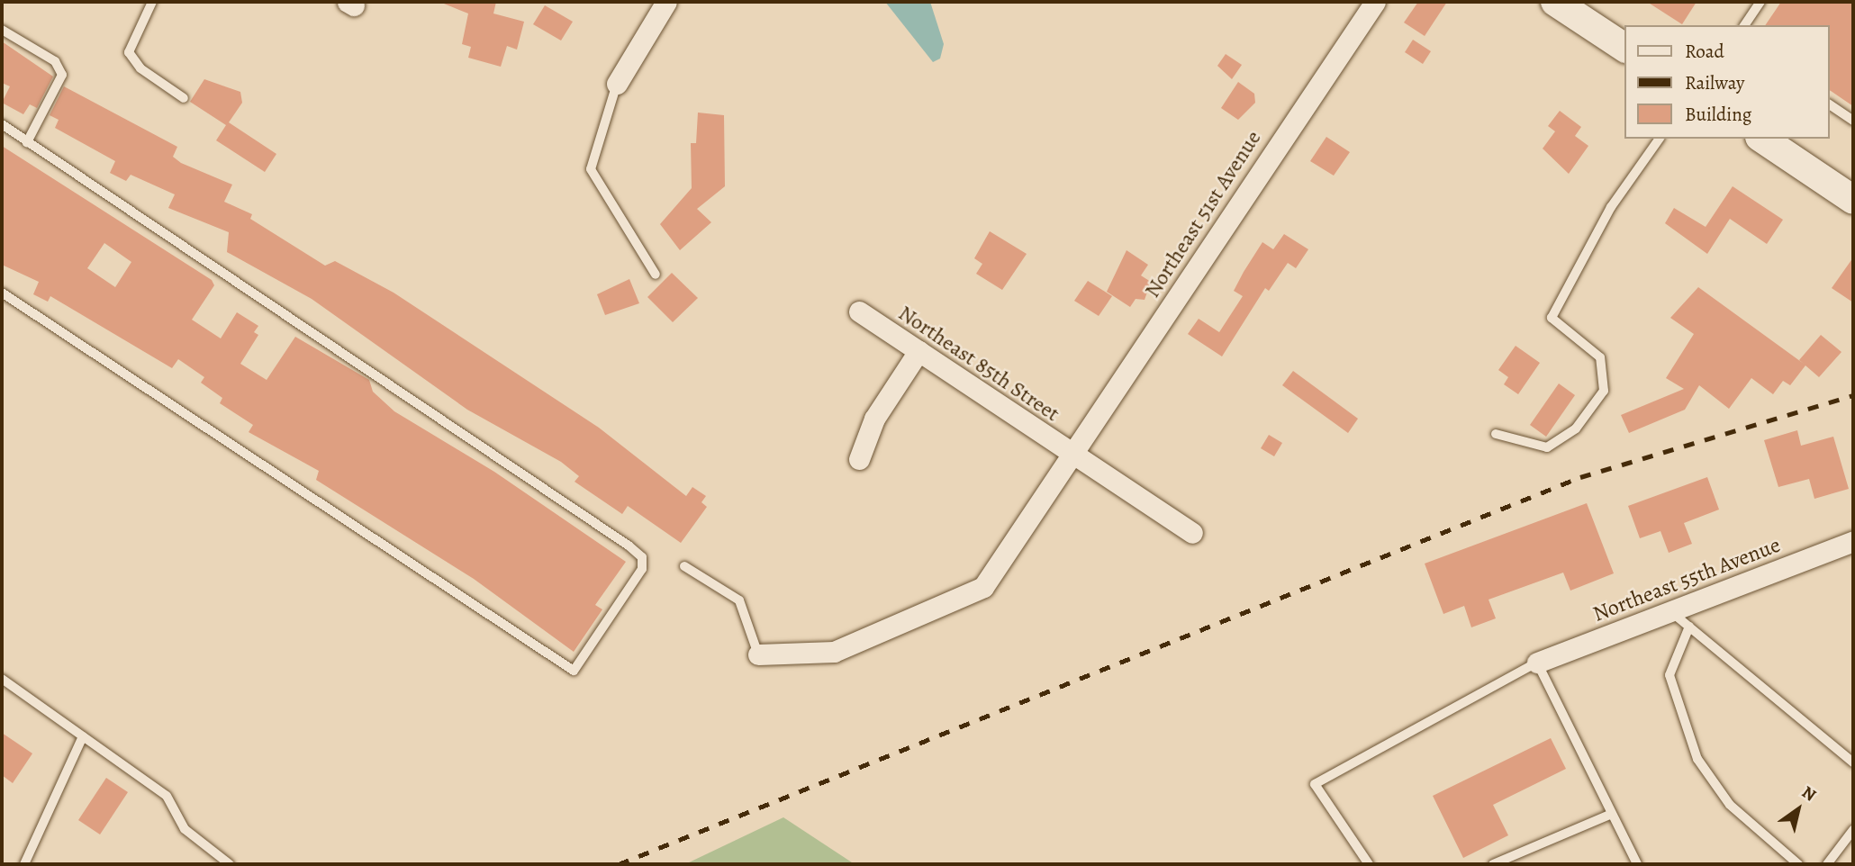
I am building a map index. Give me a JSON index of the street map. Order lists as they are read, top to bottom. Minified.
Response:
{"streets":{"street":["Northeast 51st Avenue","Northeast 85th Street","Northeast 55th Avenue"]},"crossings":[["Northeast 51st Avenue","Northeast 85th Street"]],"legend":["Road","Railway","Building"],"north":"top right"}
